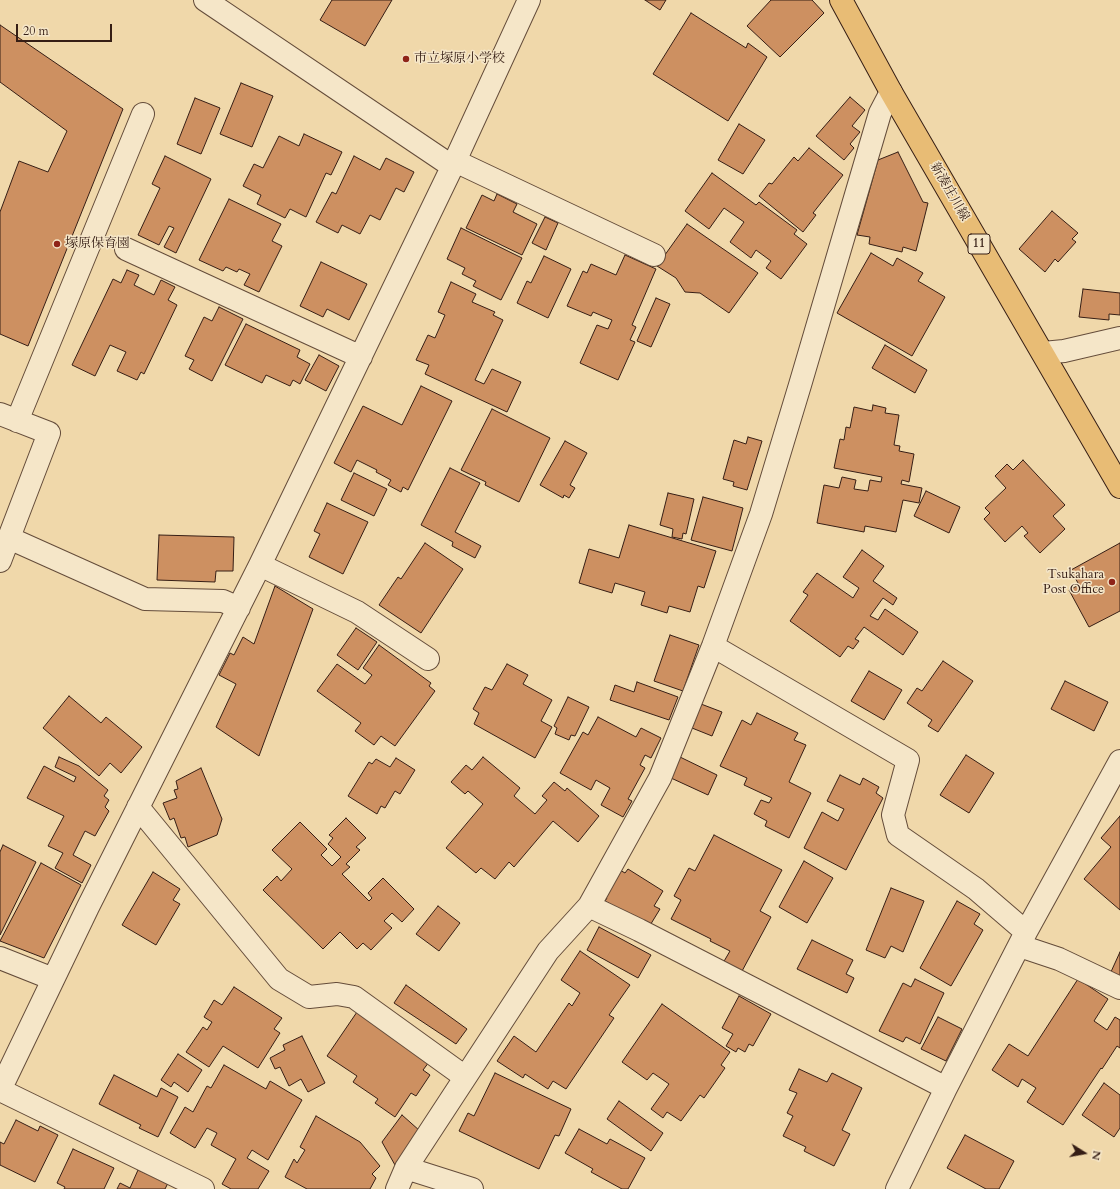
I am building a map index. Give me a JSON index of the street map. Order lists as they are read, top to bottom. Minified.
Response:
{"streets":{"main road":["新湊庄川線","11"]},"places":["市立塚原小学校","塚原保育園","Tsukahara Post Office"],"scale_bar":"20 m","north":"right"}
